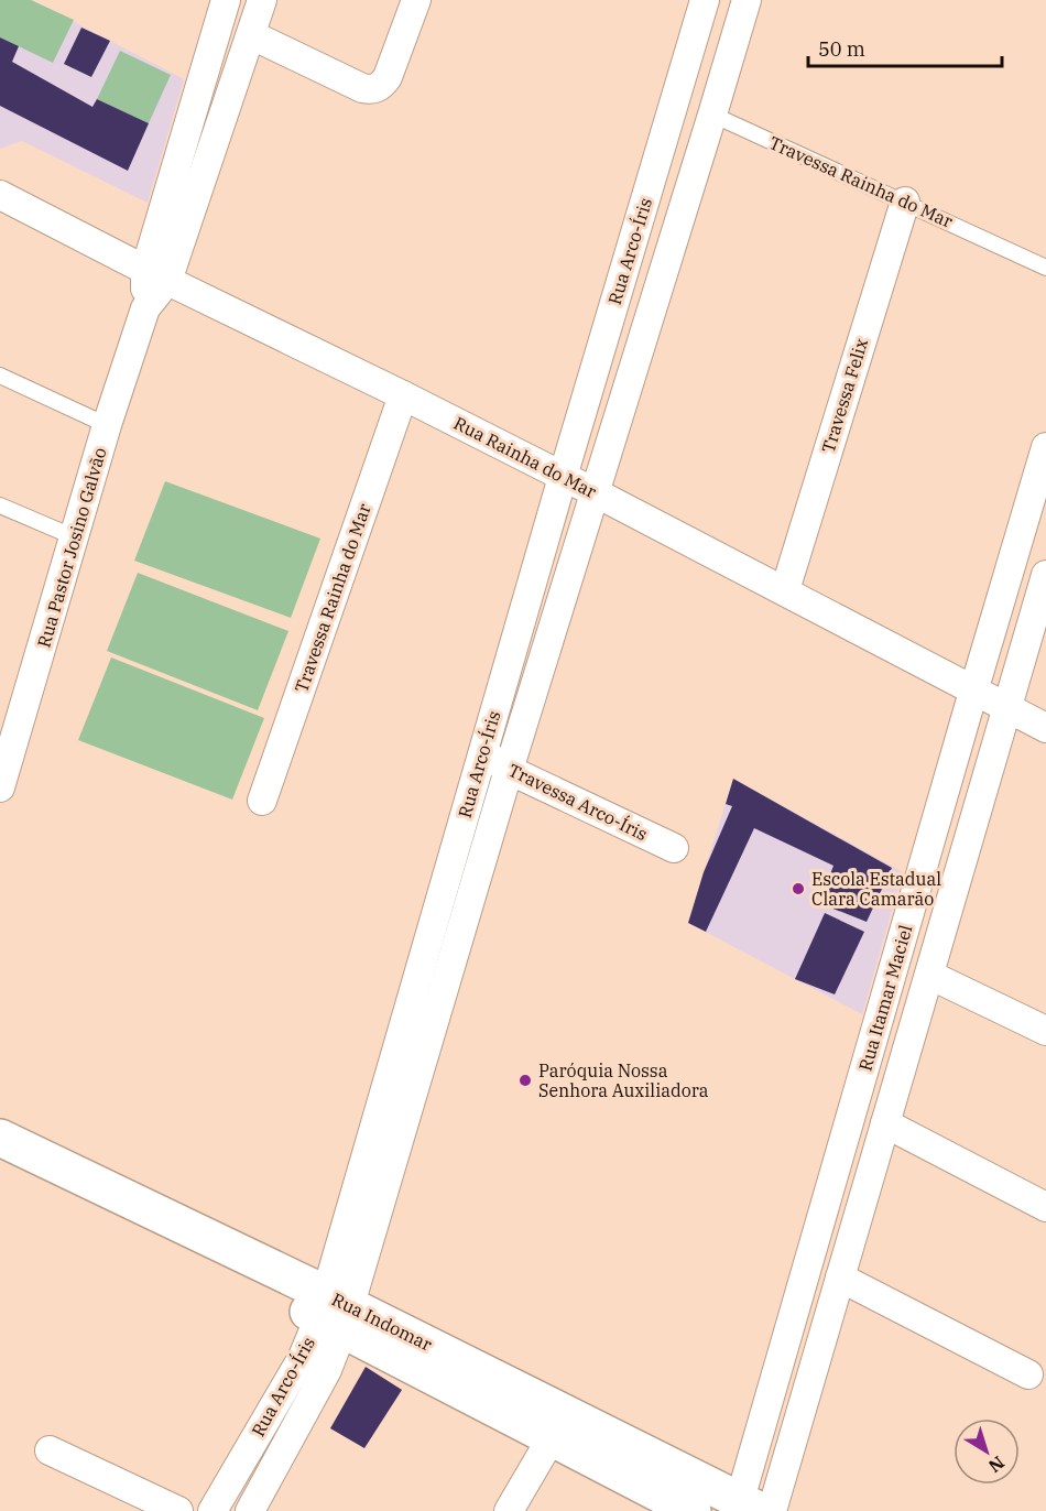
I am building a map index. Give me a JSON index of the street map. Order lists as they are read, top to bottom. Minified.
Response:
{"streets":{"street":["Travessa Rainha do Mar","Rua Arco-Íris","Travessa Felix","Rua Rainha do Mar","Rua Pastor Josino Galvão","Travessa Arco-Íris","Rua Itamar Maciel","Rua Indomar"]},"crossings":[["Travessa Rainha do Mar","Rua Arco-Íris"],["Travessa Rainha do Mar","Travessa Felix"],["Travessa Rainha do Mar","Rua Rainha do Mar"],["Rua Arco-Íris","Rua Rainha do Mar"],["Rua Arco-Íris","Travessa Arco-Íris"],["Rua Arco-Íris","Rua Indomar"],["Travessa Felix","Rua Rainha do Mar"],["Rua Rainha do Mar","Rua Pastor Josino Galvão"],["Rua Rainha do Mar","Rua Itamar Maciel"],["Rua Itamar Maciel","Rua Indomar"]],"places":["Escola Estadual Clara Camarão","Paróquia Nossa Senhora Auxiliadora"],"scale_bar":"50 m","north":"bottom right"}
